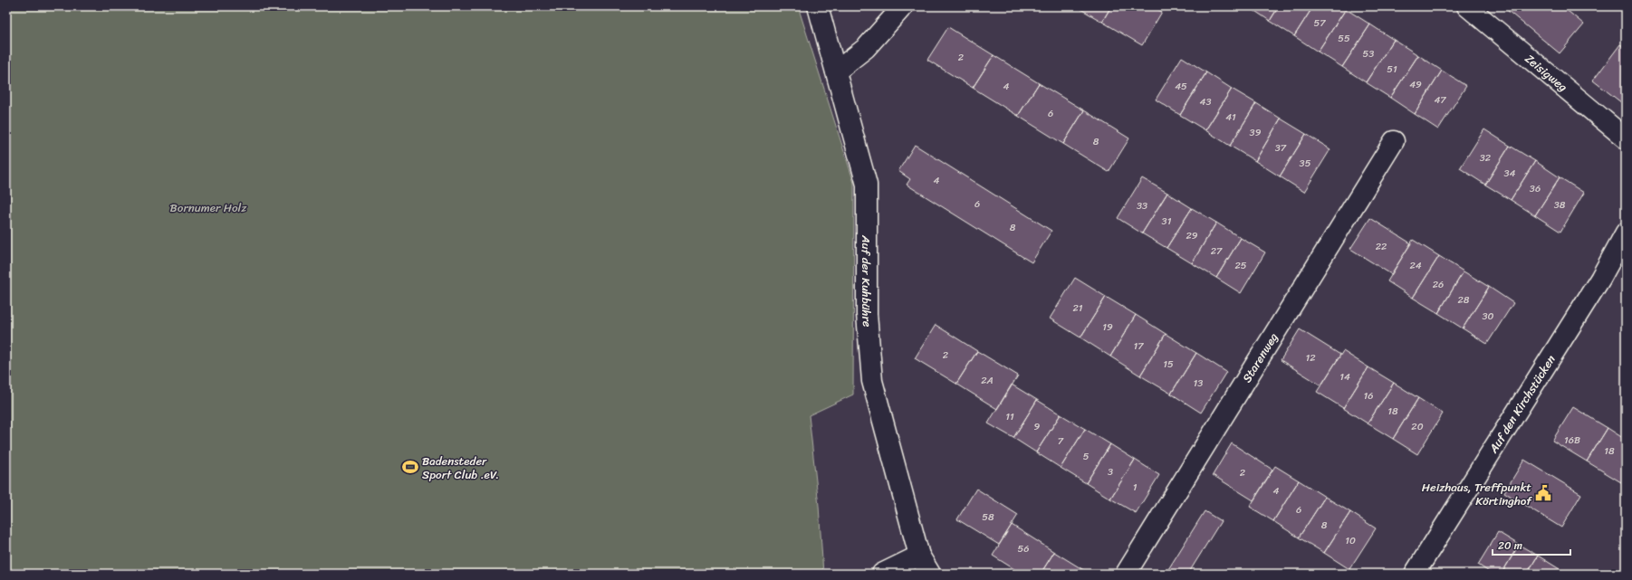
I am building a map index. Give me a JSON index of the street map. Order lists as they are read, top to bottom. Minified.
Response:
{"streets":{"street":["Zeisigweg","Auf der Kuhbühre","Starenweg","Auf den Kirchstücken"]},"parks":["Bornumer Holz"],"places":{"sports":["Badensteder Sport Club .eV."],"public building":["Heizhaus, Treffpunkt Körtinghof"]},"house_numbers":["57","55","53","2","51","49","4","45","47","43","6","41","39","8","37","32","35","34","4","36","6","38","33","31","8","29","22","27","25","24","26","28","21","30","19","17","2","12","15","14","2A","13","16","18","11","9","20","16B","7","18","5","3","2","1","4","6","58","8","10","56"],"scale_bar":"20 m"}
